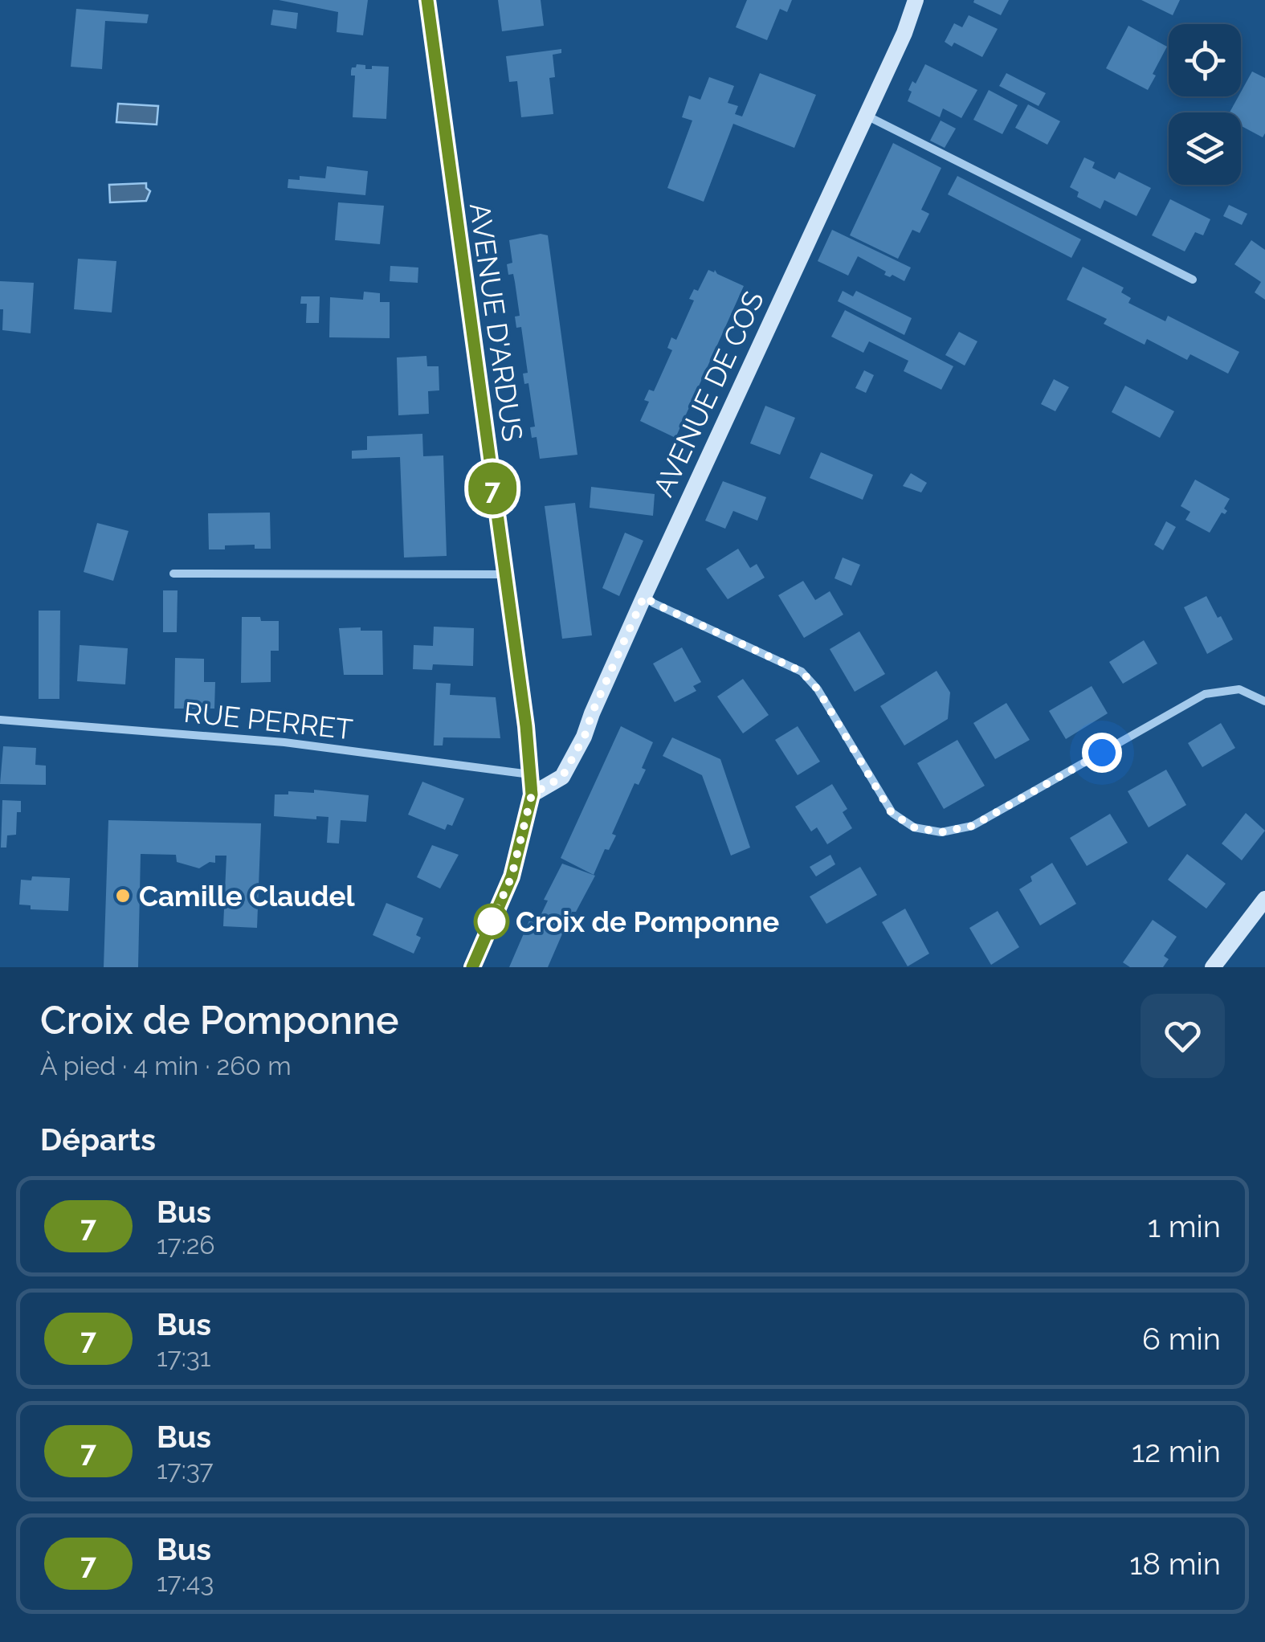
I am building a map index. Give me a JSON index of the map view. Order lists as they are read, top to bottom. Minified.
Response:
{"streets":{"main road":["AVENUE D'ARDUS","AVENUE DE COS"],"street":["RUE PERRET"]},"crossings":[["AVENUE D'ARDUS","AVENUE DE COS"],["AVENUE D'ARDUS","RUE PERRET"]],"places":["Camille Claudel","Croix de Pomponne"],"lines":["bus line 7"],"page":{"on_map":"7","heading":[["Croix de Pomponne","À pied · 4 min · 260 m"],"Départs"],"list":[{"mark":"7","name":"Bus","note":"17:26","value":"1 min"},{"mark":"7","name":"Bus","note":"17:31","value":"6 min"},{"mark":"7","name":"Bus","note":"17:37","value":"12 min"},{"mark":"7","name":"Bus","note":"17:43","value":"18 min"}]}}
